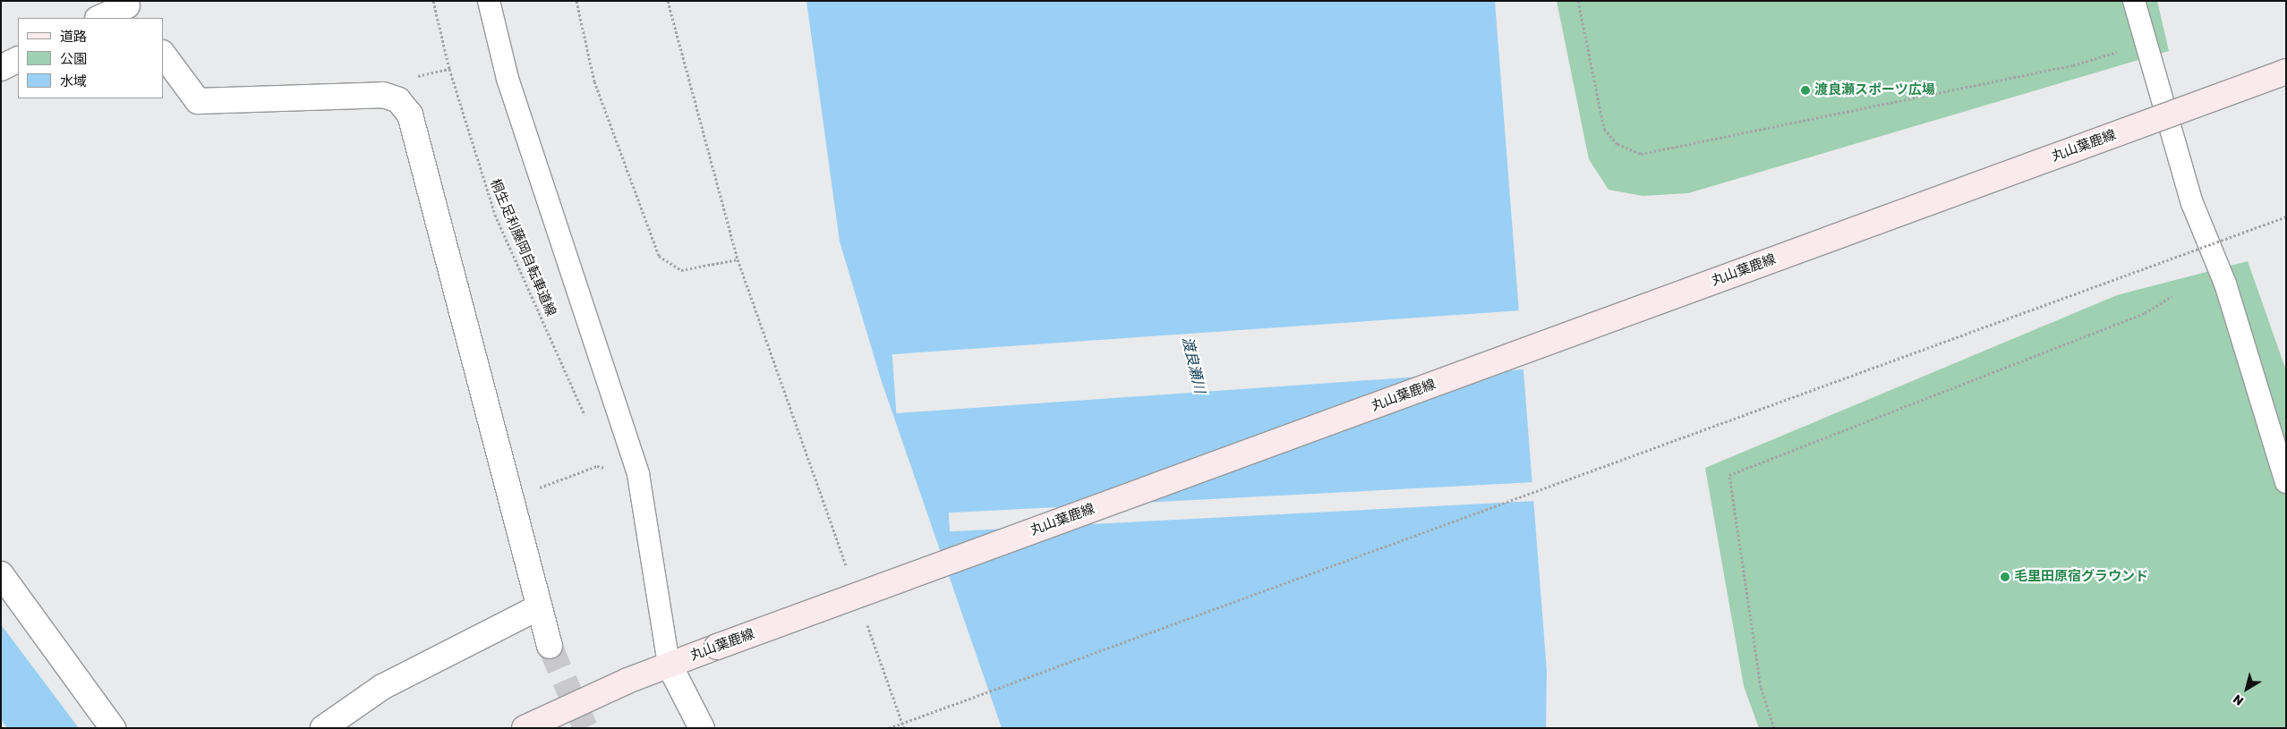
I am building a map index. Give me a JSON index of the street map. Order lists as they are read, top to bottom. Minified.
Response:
{"streets":{"main road":["丸山葉鹿線"],"path":["桐生足利藤岡自転車道線"]},"water":["渡良瀬川"],"places":["渡良瀬スポーツ広場","毛里田原宿グラウンド"],"legend":["道路","公園","水域"],"north":"bottom left"}
